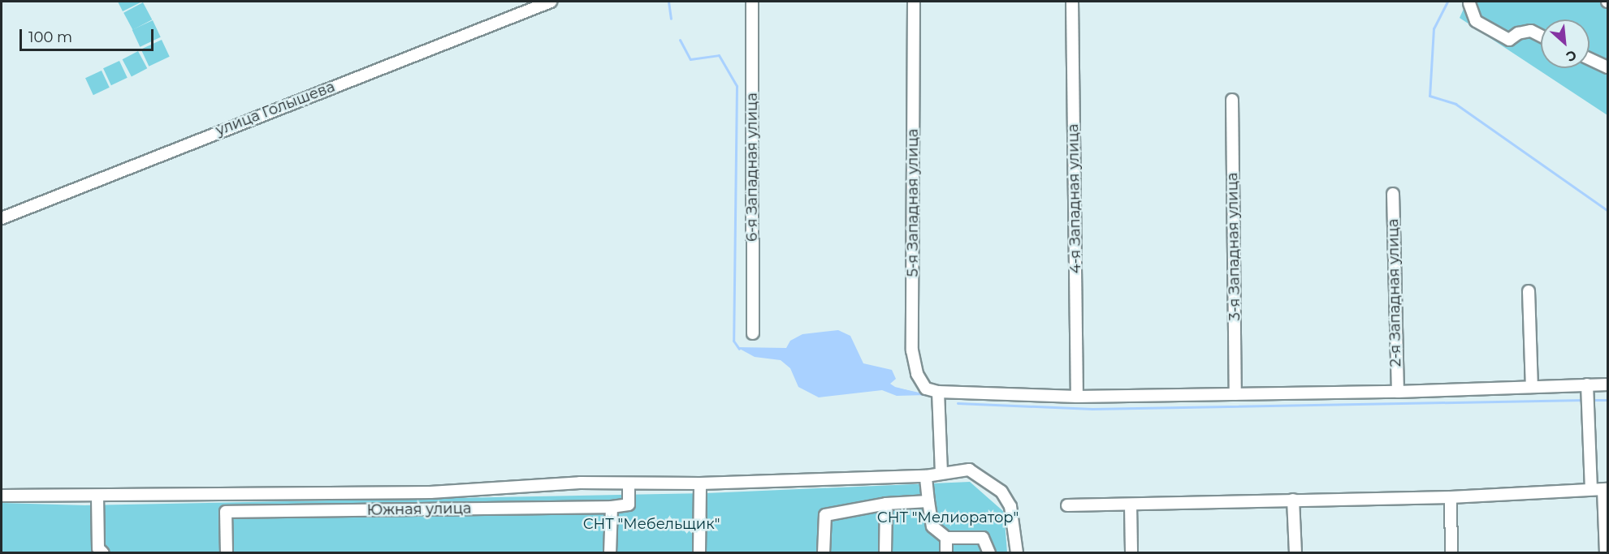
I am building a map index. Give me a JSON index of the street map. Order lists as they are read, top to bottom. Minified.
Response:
{"streets":{"street":["улица Голышева","6-я Западная улица","4-я Западная улица","5-я Западная улица","3-я Западная улица","2-я Западная улица","Южная улица"]},"parks":["СНТ \"Мелиоратор\"","СНТ \"Мебельщик\""],"scale_bar":"100 m","north":"bottom right"}
